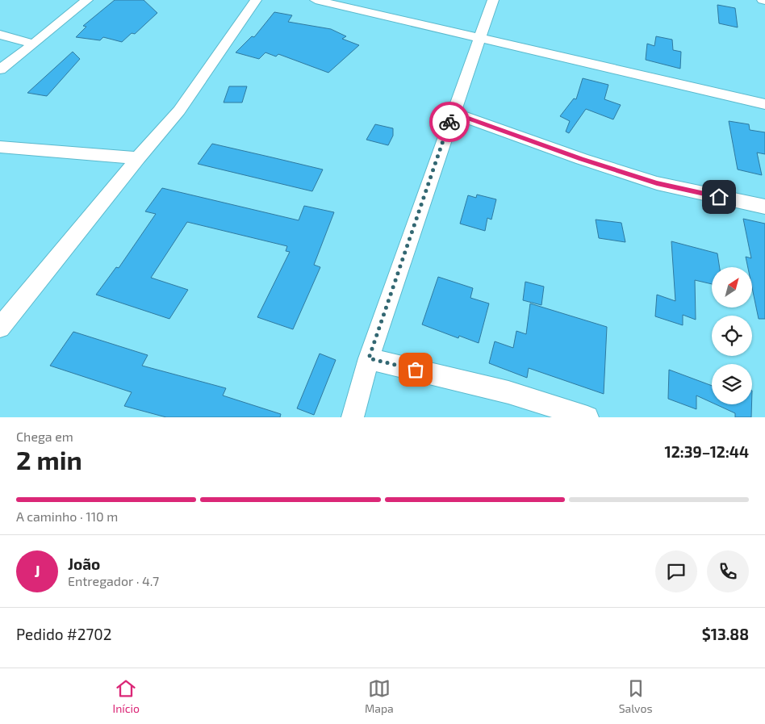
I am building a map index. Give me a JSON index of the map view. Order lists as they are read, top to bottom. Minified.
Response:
{"north":"top right","page":{"heading":["2 min","Chega em","12:39–12:44"],"panel":["João","Entregador · 4.7","Pedido #2702","$13.88"],"bar":"A caminho · 110 m","round":"J","tabs":["Início","Mapa","Salvos"]}}
